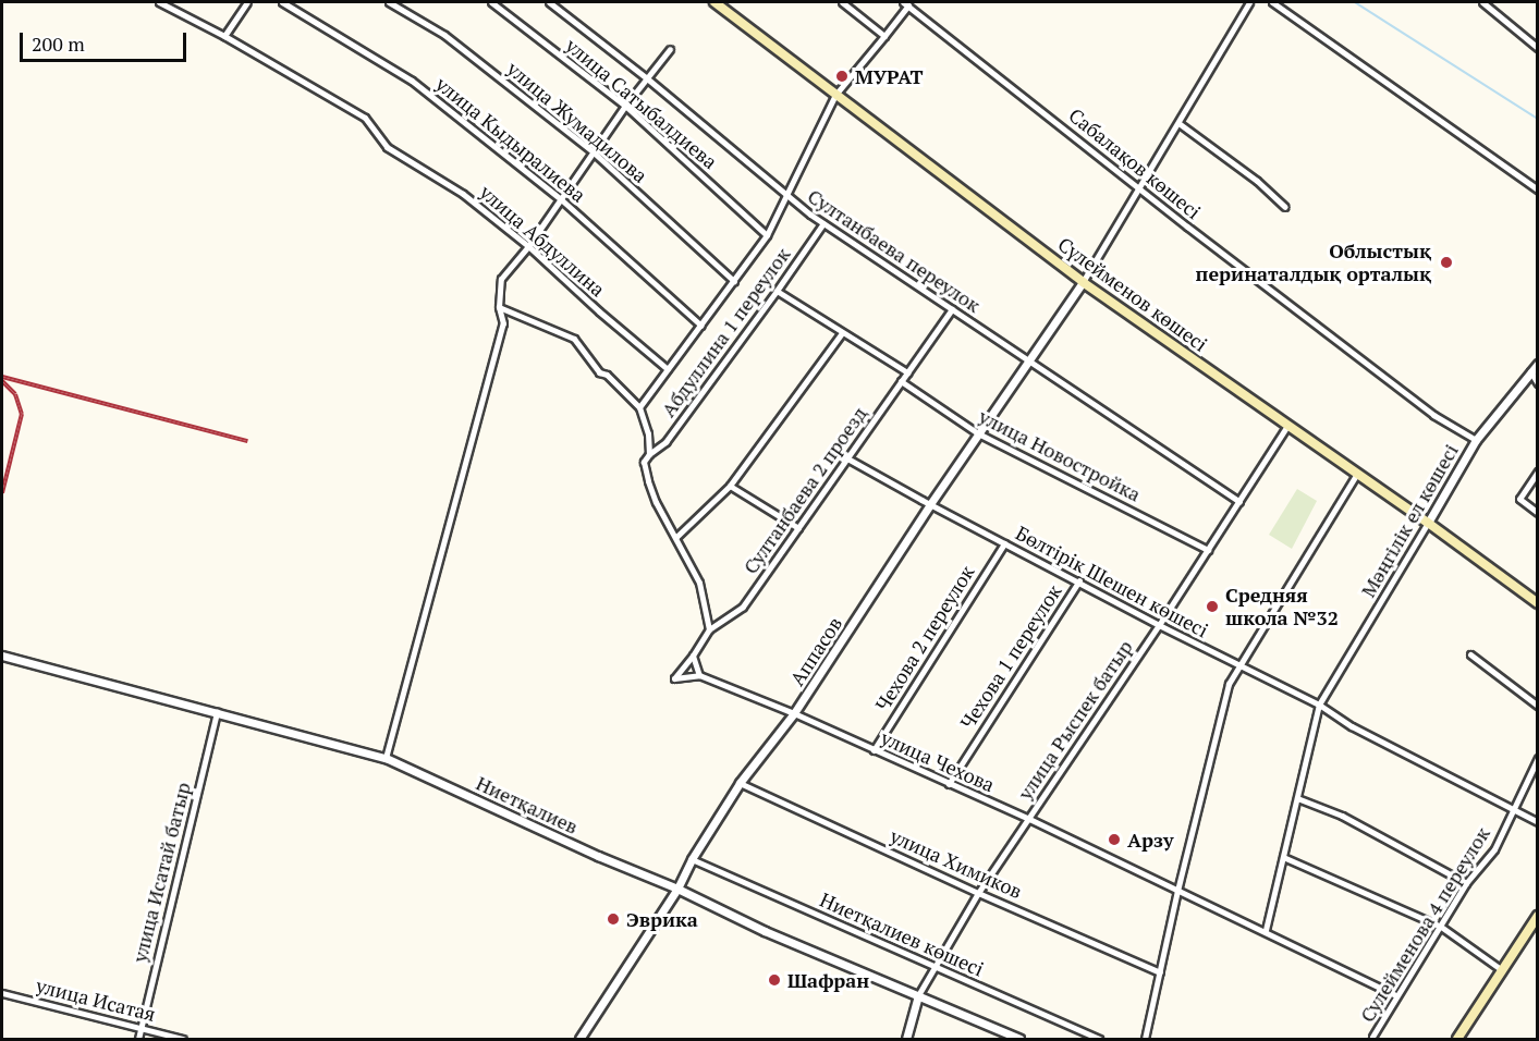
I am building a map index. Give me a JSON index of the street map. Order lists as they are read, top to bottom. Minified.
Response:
{"streets":{"main road":["Сүлейменов көшесі"],"street":["улица Сатыбалдиева","улица Жумадилова","улица Кыдыралиева","Сабалақов көшесі","улица Абдуллина","Султанбаева переулок","Абдуллина 1 переулок","улица Новостройка","Султанбаева 2 проезд","Мәңгілік ел көшесі","Бөлтірік Шешен көшесі","Чехова 2 переулок","Аппасов","Чехова 1 переулок","улица Рыспек батыр","улица Чехова","Ниетқалиев","улица Химиков","улица Исатай батыр","Сулейменова 4 переулок","Ниетқалиев көшесі","улица Исатая"]},"crossings":[["Сабалақов көшесі","Мәңгілік ел көшесі"],["Султанбаева переулок","Абдуллина 1 переулок"],["Султанбаева переулок","Султанбаева 2 проезд"],["Султанбаева переулок","Аппасов"],["Султанбаева переулок","улица Рыспек батыр"],["Сүлейменов көшесі","Мәңгілік ел көшесі"],["Сүлейменов көшесі","Аппасов"],["Сүлейменов көшесі","улица Рыспек батыр"],["улица Новостройка","Султанбаева 2 проезд"],["улица Новостройка","Аппасов"],["улица Новостройка","улица Рыспек батыр"],["Султанбаева 2 проезд","Бөлтірік Шешен көшесі"],["Султанбаева 2 проезд","улица Чехова"],["Мәңгілік ел көшесі","Бөлтірік Шешен көшесі"],["Мәңгілік ел көшесі","улица Чехова"],["Бөлтірік Шешен көшесі","Чехова 2 переулок"],["Бөлтірік Шешен көшесі","Аппасов"],["Бөлтірік Шешен көшесі","Чехова 1 переулок"],["Бөлтірік Шешен көшесі","улица Рыспек батыр"],["Бөлтірік Шешен көшесі","Сулейменова 4 переулок"],["Чехова 2 переулок","улица Чехова"],["Аппасов","улица Чехова"],["Аппасов","Ниетқалиев"],["Аппасов","улица Химиков"],["Аппасов","Ниетқалиев көшесі"],["Чехова 1 переулок","улица Чехова"],["улица Рыспек батыр","улица Чехова"],["улица Рыспек батыр","Ниетқалиев"],["улица Рыспек батыр","улица Химиков"],["улица Рыспек батыр","Ниетқалиев көшесі"],["улица Чехова","Сулейменова 4 переулок"],["Ниетқалиев","улица Исатай батыр"],["улица Исатай батыр","улица Исатая"]],"places":["МУРАТ","Облыстық перинаталдық орталық","Средняя школа №32","Арзу","Эврика","Шафран"],"scale_bar":"200 m"}
